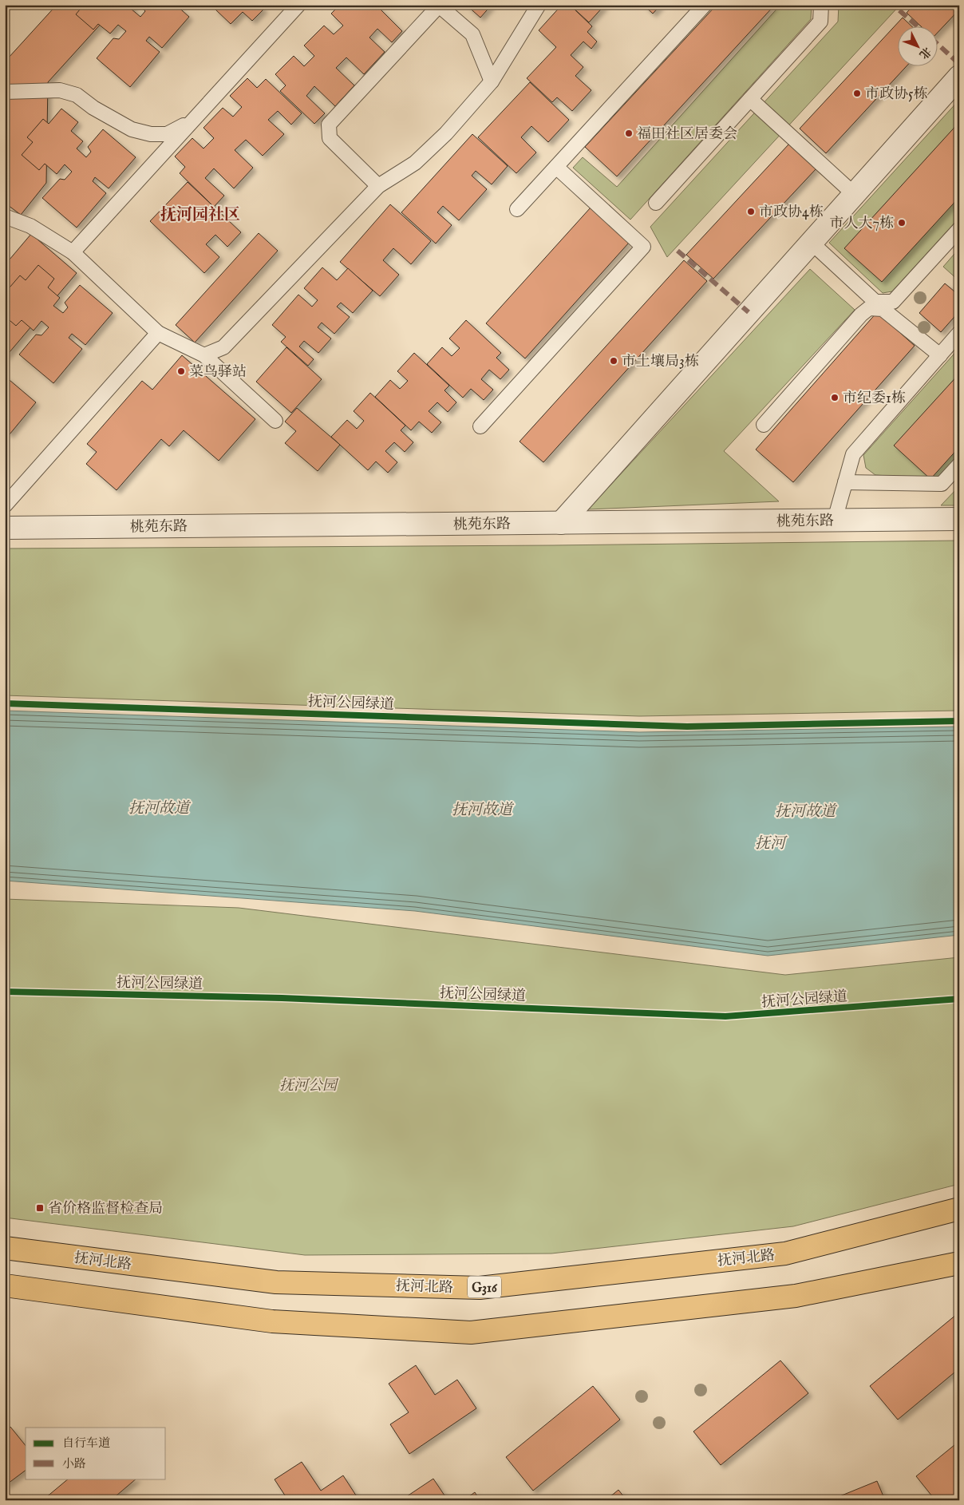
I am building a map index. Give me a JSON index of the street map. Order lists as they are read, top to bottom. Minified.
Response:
{"streets":{"main road":["抚河北路","G316"],"street":["桃苑东路"],"cycle path":["抚河公园绿道"]},"districts":["抚河园社区"],"water":["抚河故道","抚河"],"parks":["抚河公园"],"places":{"other":["市政协5栋","福田社区居委会","市政协4栋","市人大7栋","市土壤局3栋","菜鸟驿站","市纪委1栋"],"transit":["省价格监督检查局"]},"legend":["自行车道","小路"],"north":"bottom right"}
